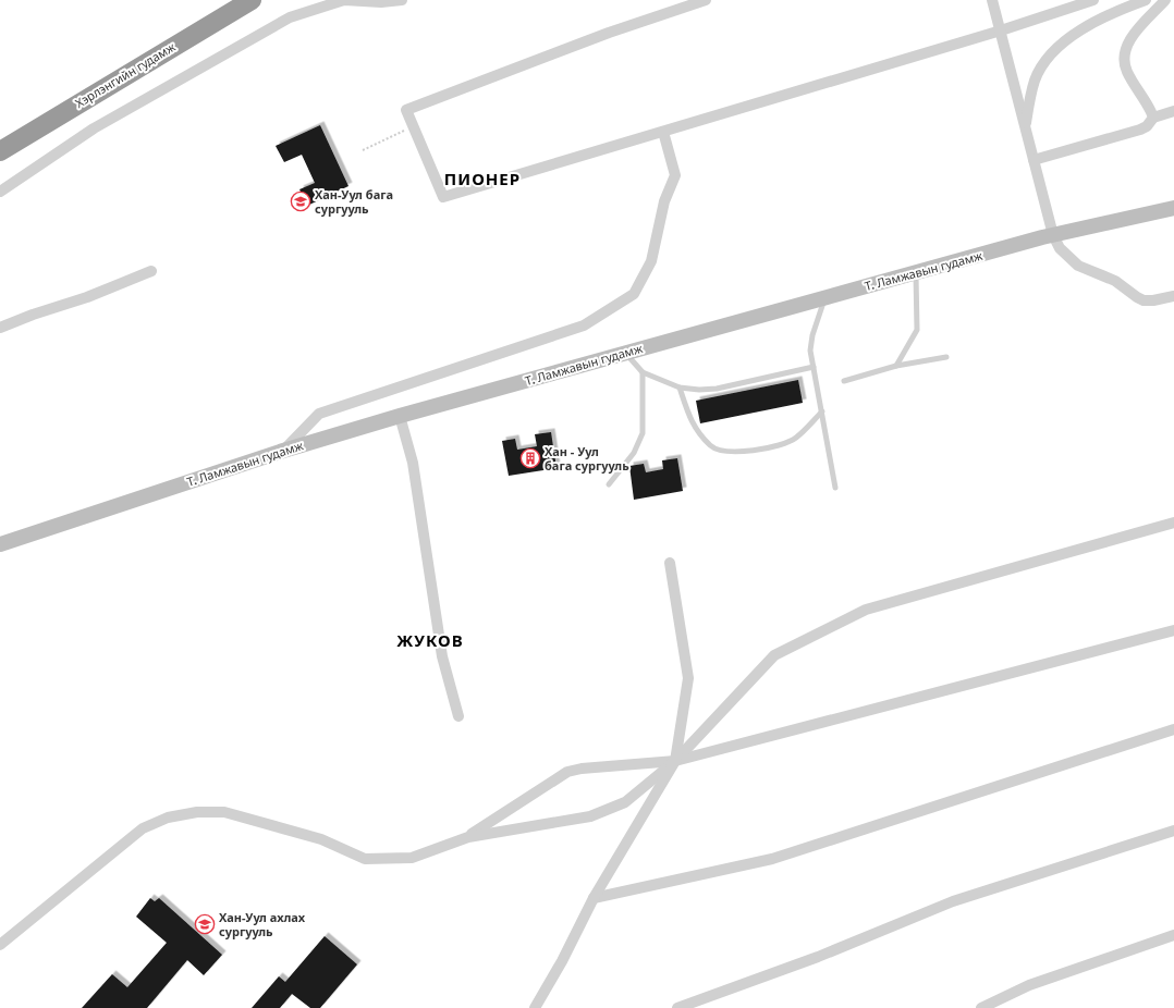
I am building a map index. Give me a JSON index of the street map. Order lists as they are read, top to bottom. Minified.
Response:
{"streets":{"highway":["Хэрлэнгийн гудамж"],"street":["Т. Ламжавын гудамж"]},"districts":["ПИОНЕР","ЖУКОВ"],"places":{"school or university":["Хан-Уул бага сургууль","Хан-Уул ахлах сургууль"],"building":["Хан - Уул бага сургууль"]}}
